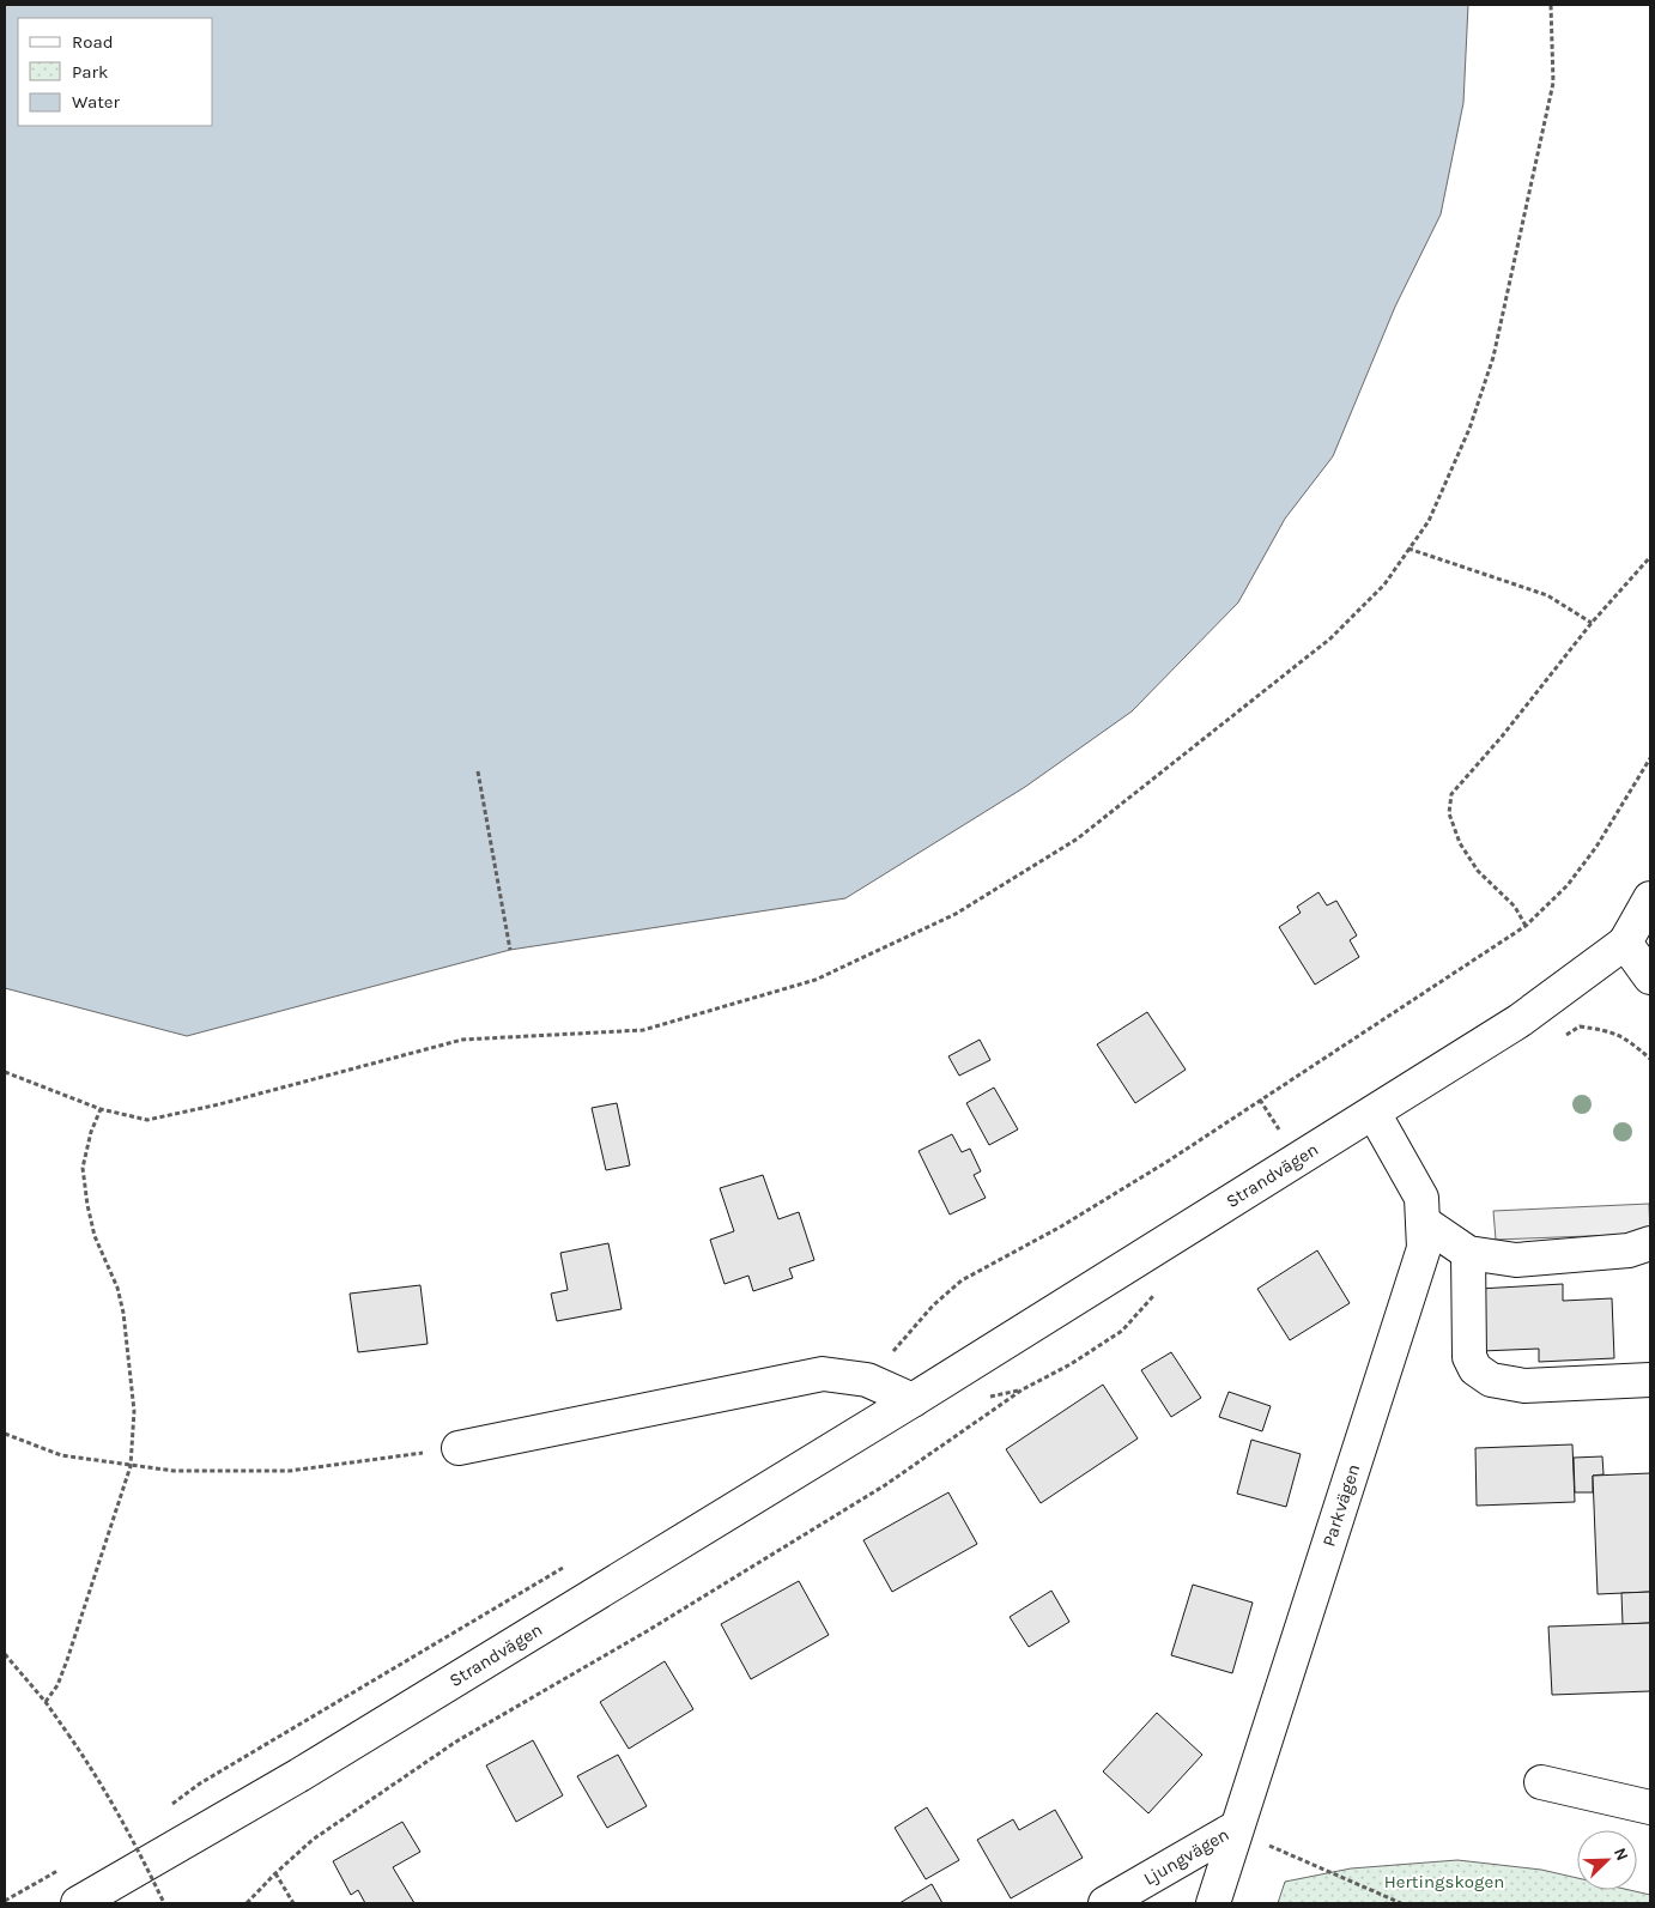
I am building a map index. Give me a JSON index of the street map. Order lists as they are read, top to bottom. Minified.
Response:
{"streets":{"street":["Strandvägen","Parkvägen","Ljungvägen"]},"crossings":[["Strandvägen","Parkvägen"],["Parkvägen","Ljungvägen"]],"parks":["Hertingskogen"],"legend":["Road","Park","Water"],"north":"top right"}
